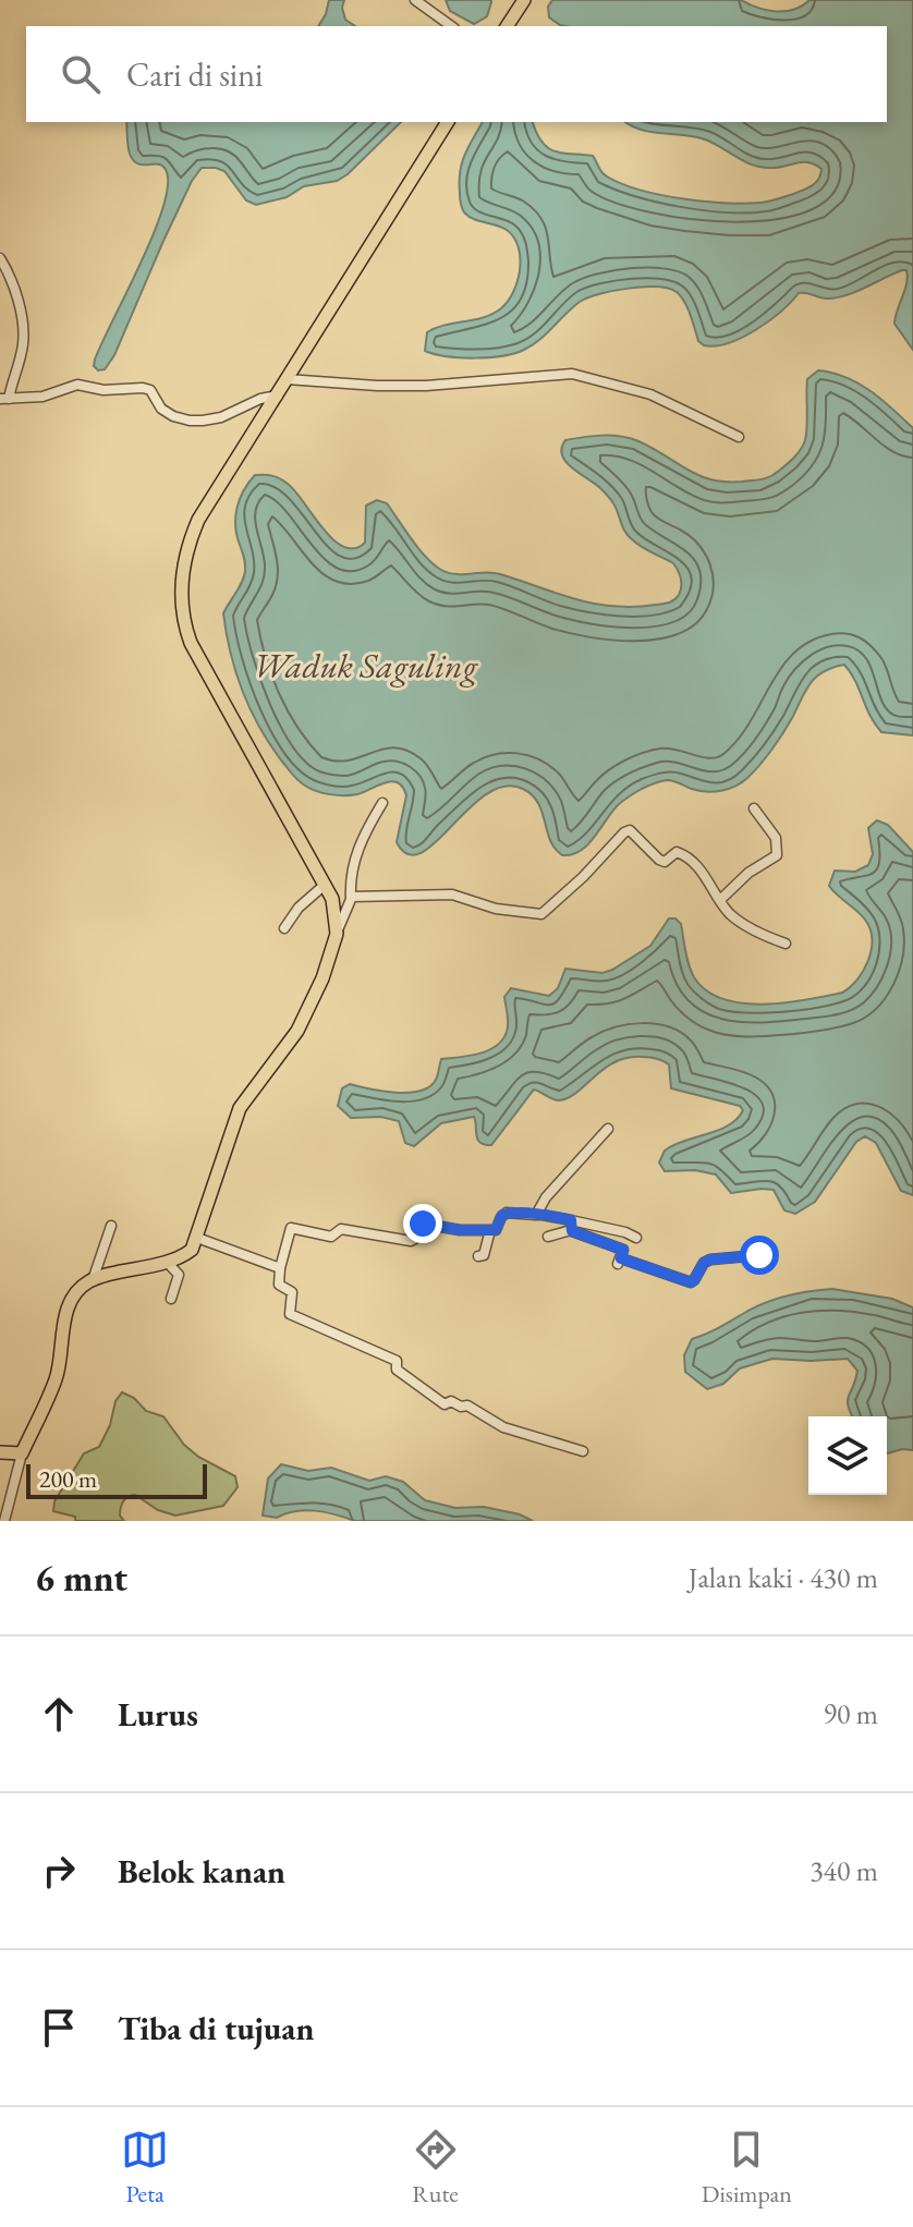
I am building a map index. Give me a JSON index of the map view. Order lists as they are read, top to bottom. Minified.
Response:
{"water":["Waduk Saguling"],"scale_bar":"200 m","page":{"search":"Cari di sini","scale":"200 m","heading":["6 mnt","Jalan kaki · 430 m"],"list":[["Lurus","90 m"],["Belok kanan","340 m"],"Tiba di tujuan"],"nav":["Peta","Rute","Disimpan"]}}
